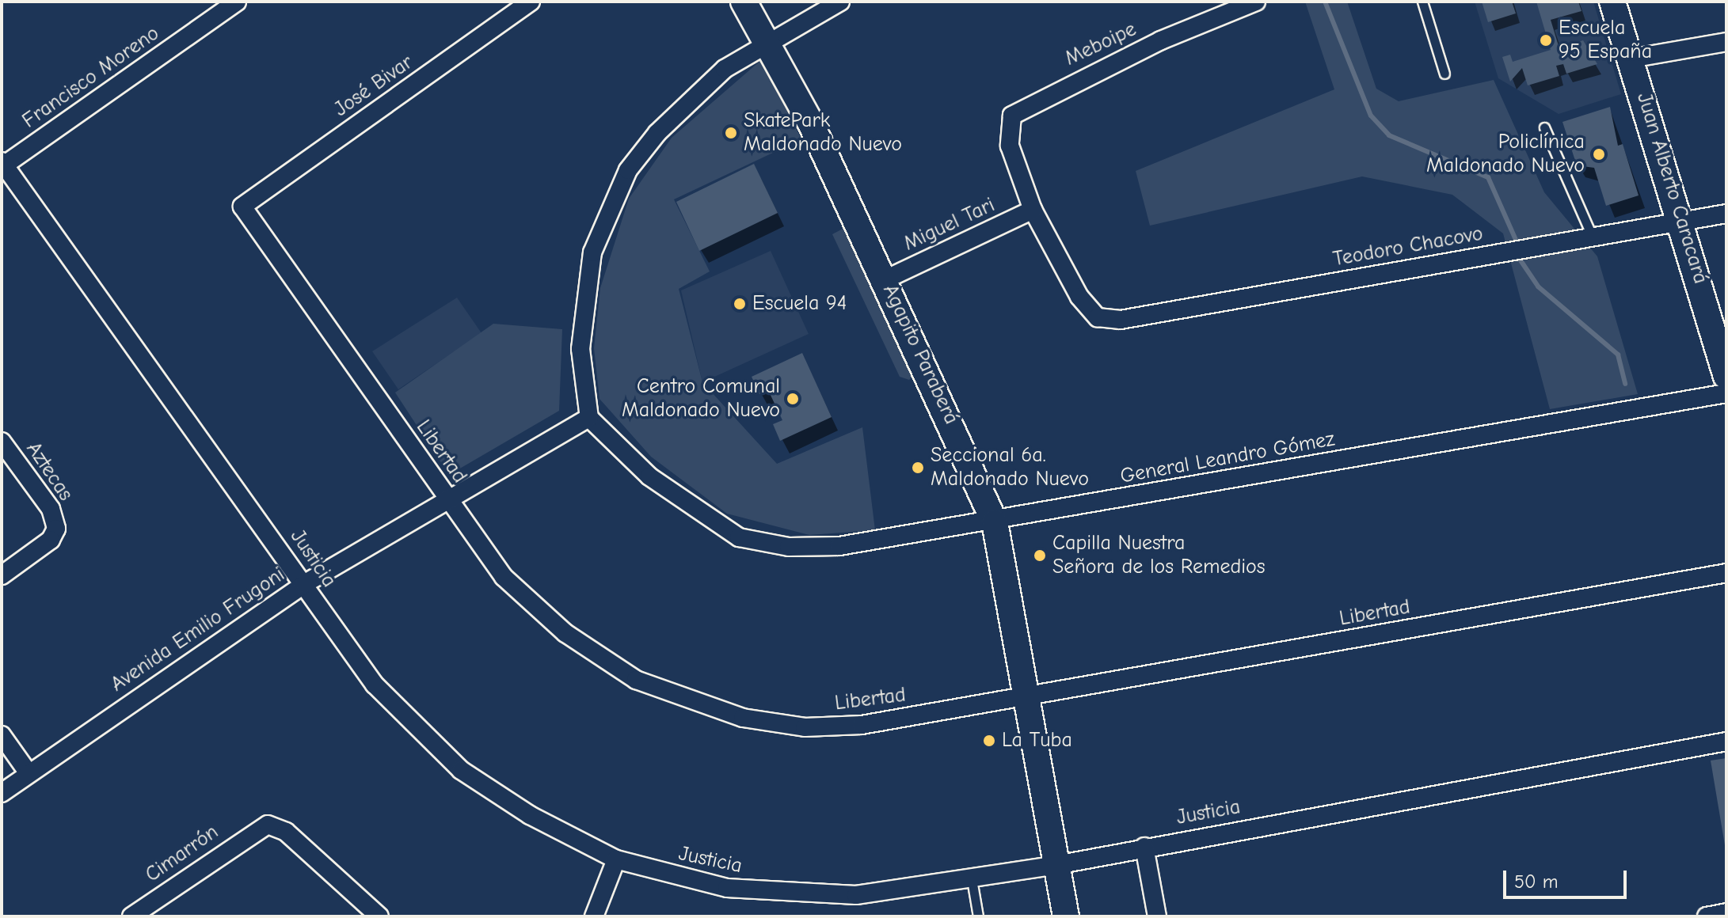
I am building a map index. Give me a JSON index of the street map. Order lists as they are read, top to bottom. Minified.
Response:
{"streets":{"street":["Meboipe","Francisco Moreno","José Bivar","Juan Alberto Caracará","Miguel Tari","Teodoro Chacovo","Agapito Paraberá","Libertad","General Leandro Gómez","Aztecas","Justicia","Avenida Emilio Frugoni","Cimarrón"]},"crossings":[["Meboipe","Miguel Tari"],["Meboipe","Teodoro Chacovo"],["Francisco Moreno","Justicia"],["José Bivar","Libertad"],["Juan Alberto Caracará","Teodoro Chacovo"],["Miguel Tari","Teodoro Chacovo"],["Miguel Tari","Agapito Paraberá"],["Agapito Paraberá","Libertad"],["Agapito Paraberá","General Leandro Gómez"],["Agapito Paraberá","Justicia"],["Libertad","Avenida Emilio Frugoni"],["General Leandro Gómez","Avenida Emilio Frugoni"],["Justicia","Avenida Emilio Frugoni"]],"places":["Escuela 95 España","SkatePark Maldonado Nuevo","Policlínica Maldonado Nuevo","Escuela 94","Centro Comunal Maldonado Nuevo","Seccional 6a. Maldonado Nuevo","Capilla Nuestra Señora de los Remedios","La Tuba"],"scale_bar":"50 m"}
